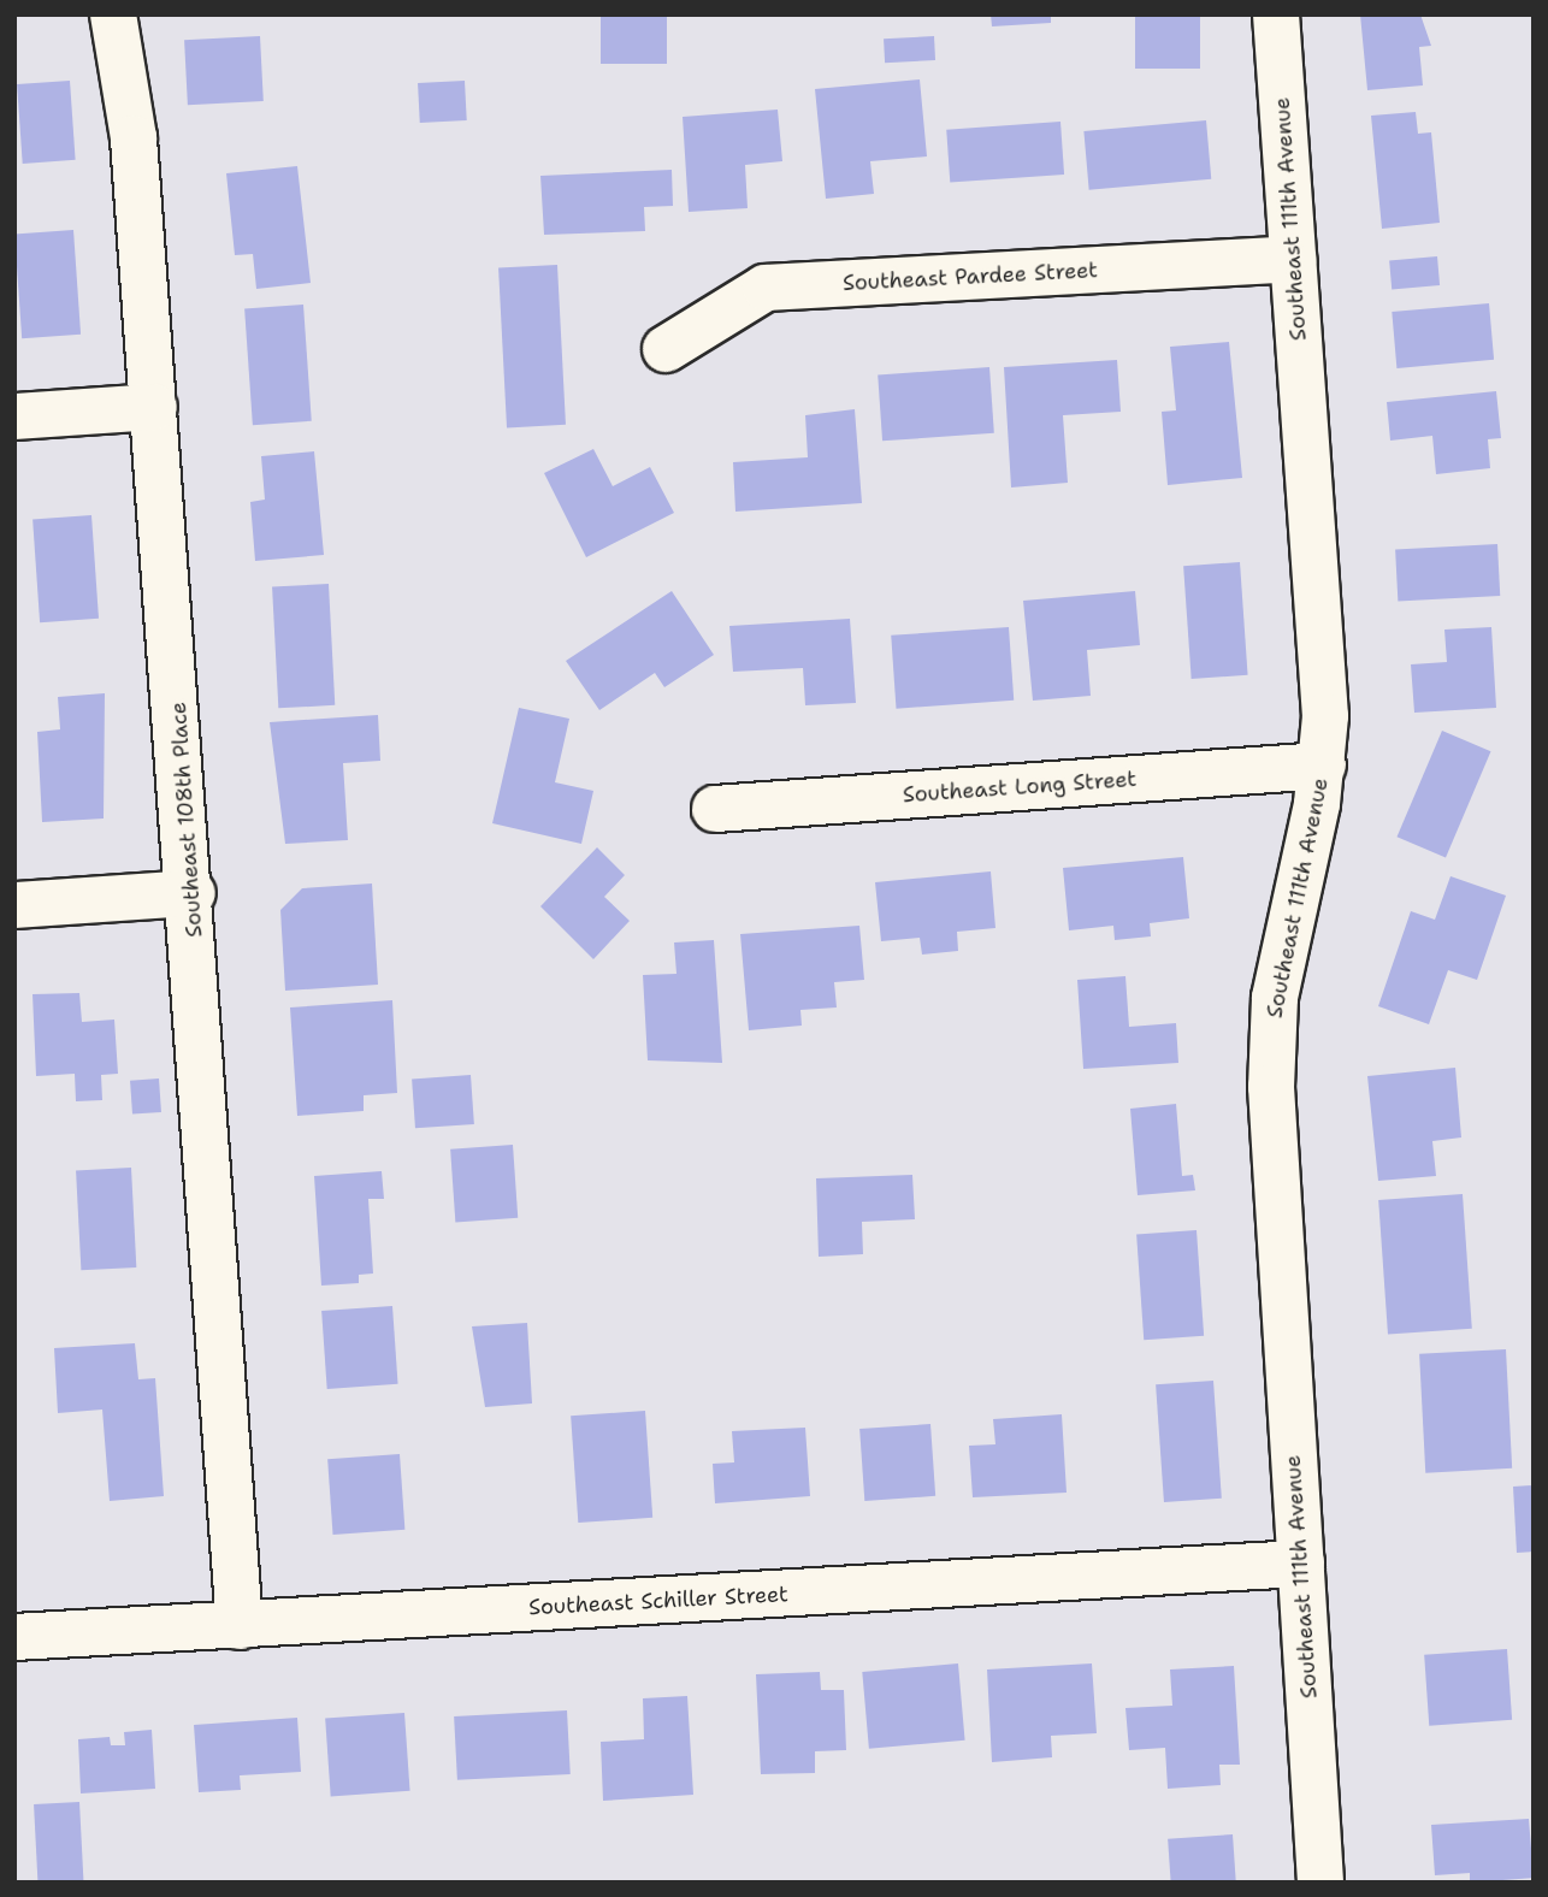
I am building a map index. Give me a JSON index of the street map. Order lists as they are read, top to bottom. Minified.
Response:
{"streets":{"street":["Southeast 111th Avenue","Southeast Pardee Street","Southeast Long Street","Southeast 108th Place","Southeast Schiller Street"]},"crossings":[["Southeast 111th Avenue","Southeast Pardee Street"],["Southeast 111th Avenue","Southeast Long Street"],["Southeast 111th Avenue","Southeast Schiller Street"],["Southeast 108th Place","Southeast Schiller Street"]]}
